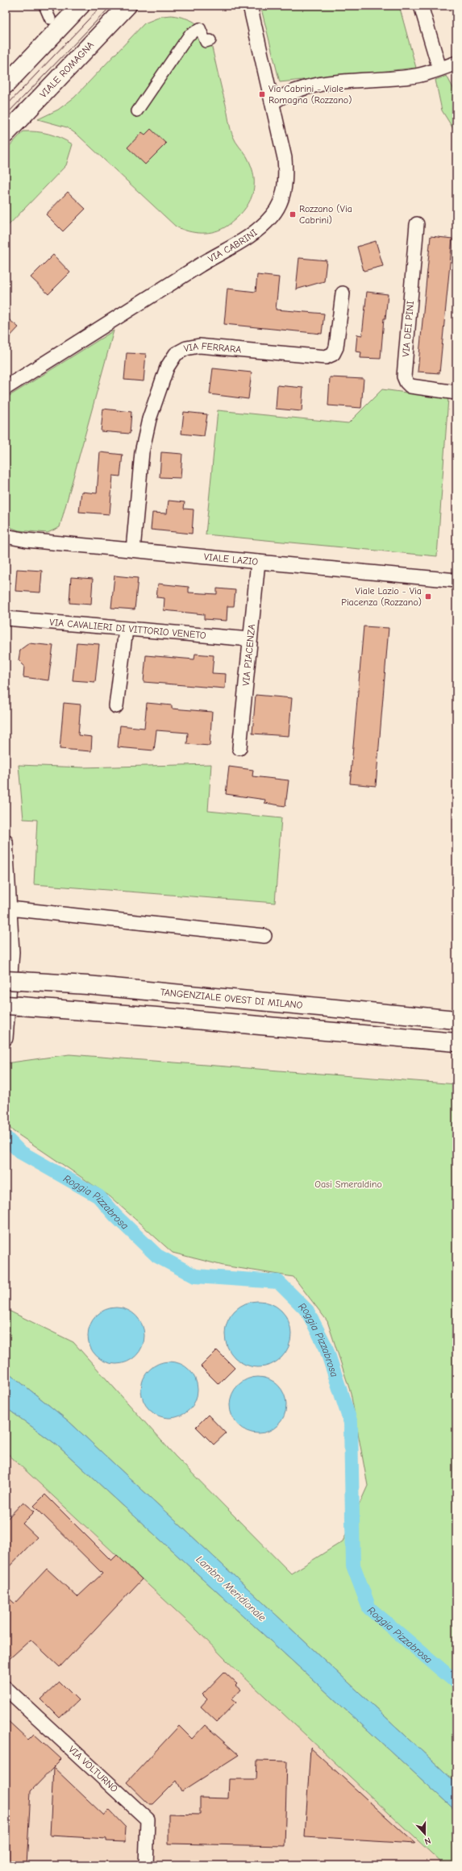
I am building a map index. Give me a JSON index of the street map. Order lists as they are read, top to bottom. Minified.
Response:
{"streets":{"main road":["VIALE ROMAGNA","TANGENZIALE OVEST DI MILANO"],"street":["VIA CABRINI","VIA DEI PINI","VIA FERRARA","VIALE LAZIO","VIA CAVALIERI DI VITTORIO VENETO","VIA PIACENZA","VIA VOLTURNO"]},"crossings":[["VIA FERRARA","VIALE LAZIO"],["VIALE LAZIO","VIA PIACENZA"],["VIA CAVALIERI DI VITTORIO VENETO","VIA PIACENZA"]],"water":["Roggia Pizzabrosa","Lambro Meridionale"],"parks":["Oasi Smeraldino"],"places":{"transit":["Via Cabrini - Viale Romagna (Rozzano)","Rozzano (Via Cabrini)","Viale Lazio - Via Piacenza (Rozzano)"]},"north":"bottom"}
